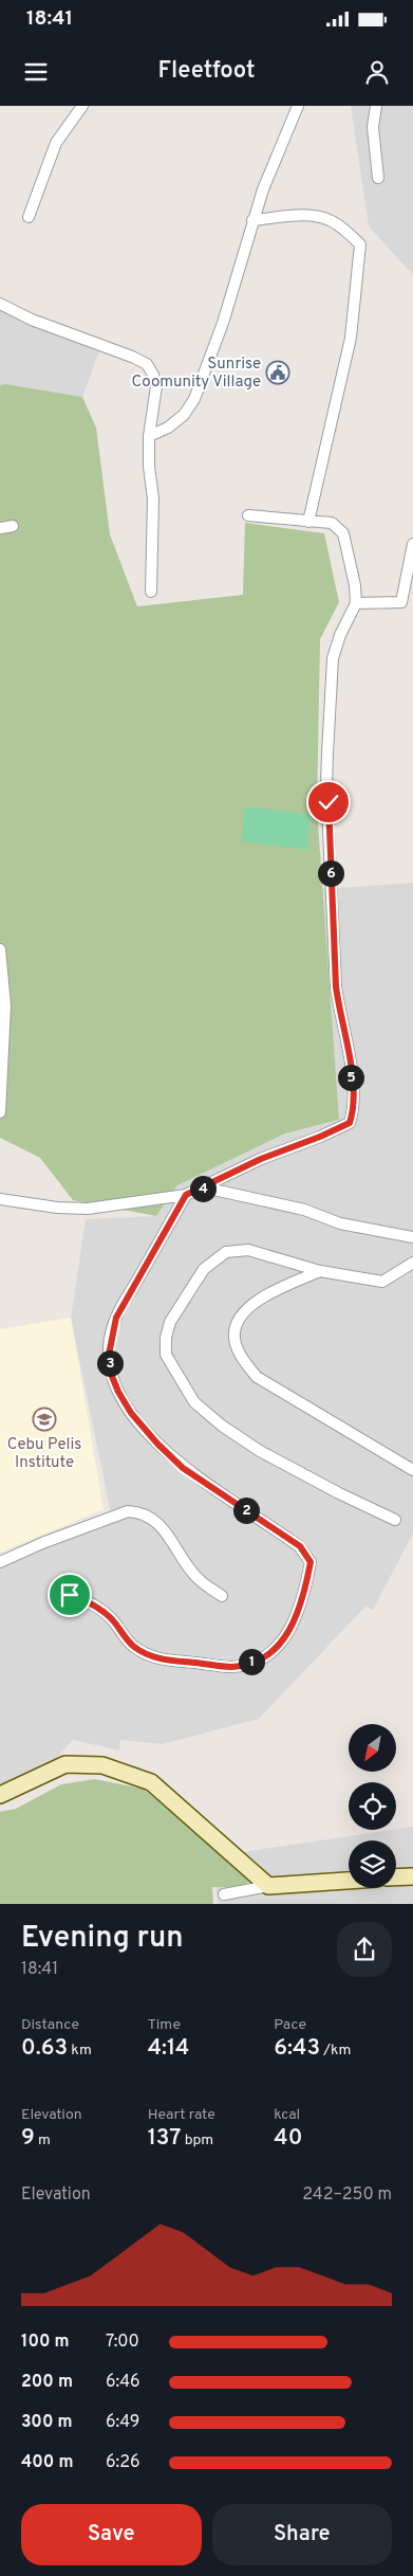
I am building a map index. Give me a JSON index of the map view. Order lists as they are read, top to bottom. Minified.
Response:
{"places":{"public building":["Sunrise Coomunity Village"],"school or university":["Cebu Pelis Institute"]},"north":"bottom left","page":{"status":"18:41","header":"Fleetfoot","pins":["6","5","4","3","2","1"],"heading":["Evening run","18:41"],"stats":[["Distance","0.63 km"],["Time","4:14"],["Pace","6:43 /km"],["Elevation","9 m"],["Heart rate","137 bpm"],["kcal","40"]],"chart":["Elevation","242–250 m"],"list":[{"name":"100 m","note":"7:00"},{"name":"200 m","note":"6:46"},{"name":"300 m","note":"6:49"},{"name":"400 m","note":"6:26"}],"buttons":["Save","Share"]}}
